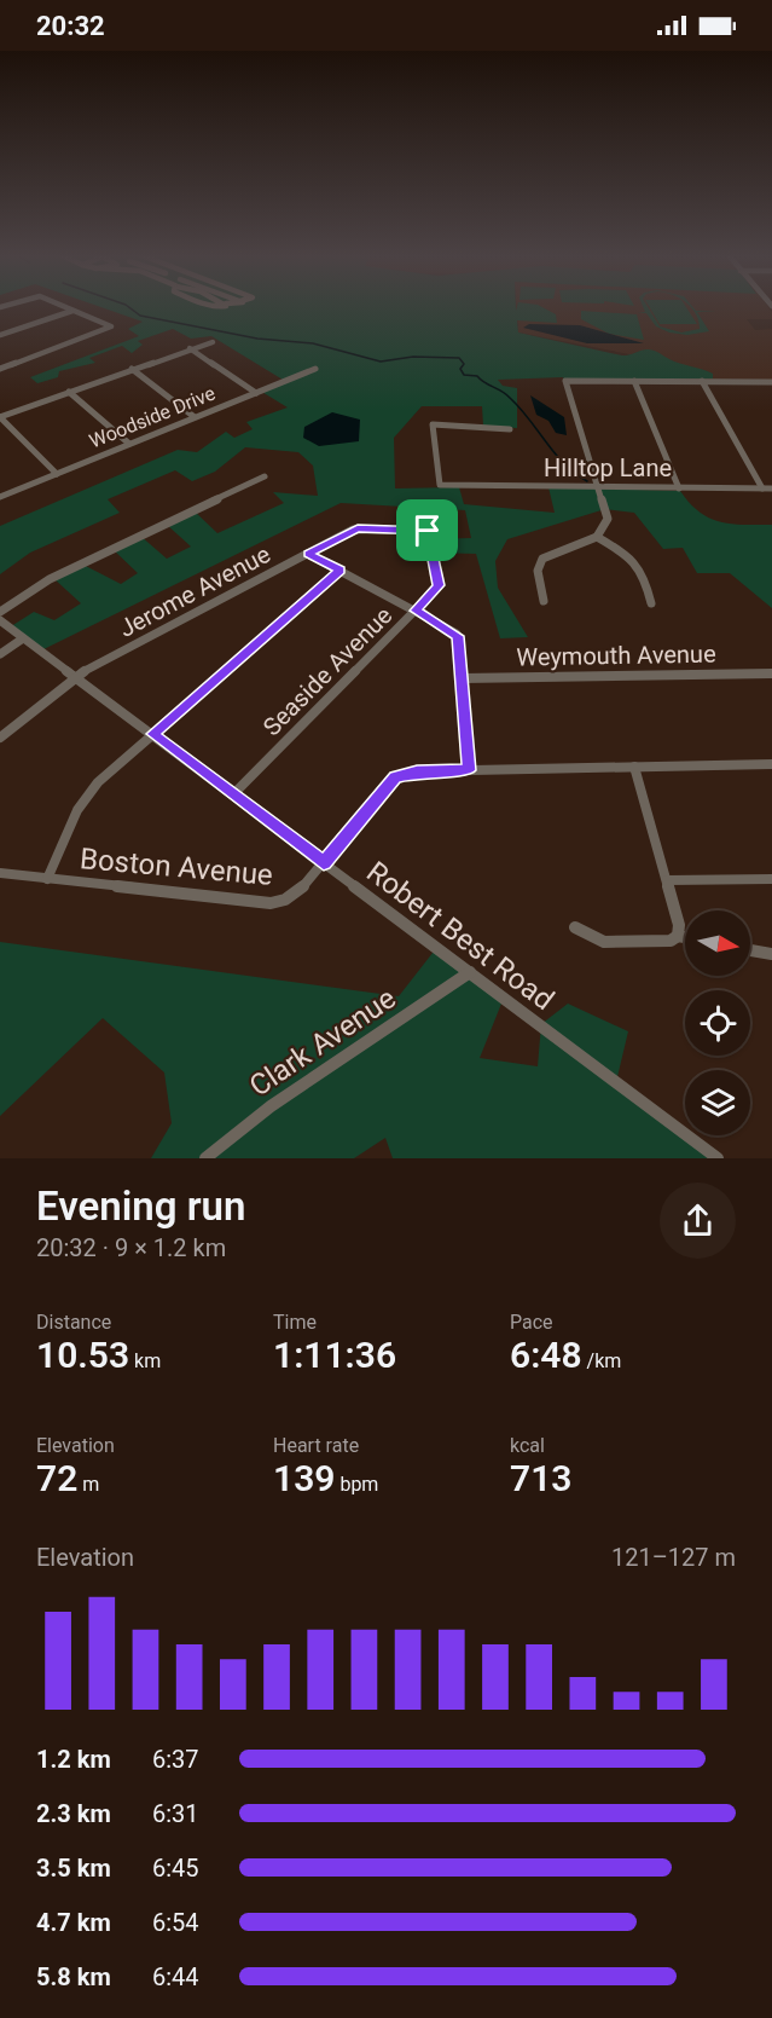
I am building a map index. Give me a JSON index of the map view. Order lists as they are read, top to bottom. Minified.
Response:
{"streets":{"street":["Woodside Drive","Hilltop Lane","Jerome Avenue","Weymouth Avenue","Seaside Avenue","Boston Avenue","Robert Best Road","Clark Avenue"]},"crossings":[["Jerome Avenue","Seaside Avenue"],["Jerome Avenue","Robert Best Road"],["Seaside Avenue","Robert Best Road"],["Boston Avenue","Robert Best Road"],["Robert Best Road","Clark Avenue"]],"north":"right","page":{"status":"20:32","heading":["Evening run","20:32 · 9 × 1.2 km"],"stats":[["Distance","10.53 km"],["Time","1:11:36"],["Pace","6:48 /km"],["Elevation","72 m"],["Heart rate","139 bpm"],["kcal","713"]],"chart":["Elevation","121–127 m"],"list":[{"name":"1.2 km","note":"6:37"},{"name":"2.3 km","note":"6:31"},{"name":"3.5 km","note":"6:45"},{"name":"4.7 km","note":"6:54"},{"name":"5.8 km","note":"6:44"}]}}
